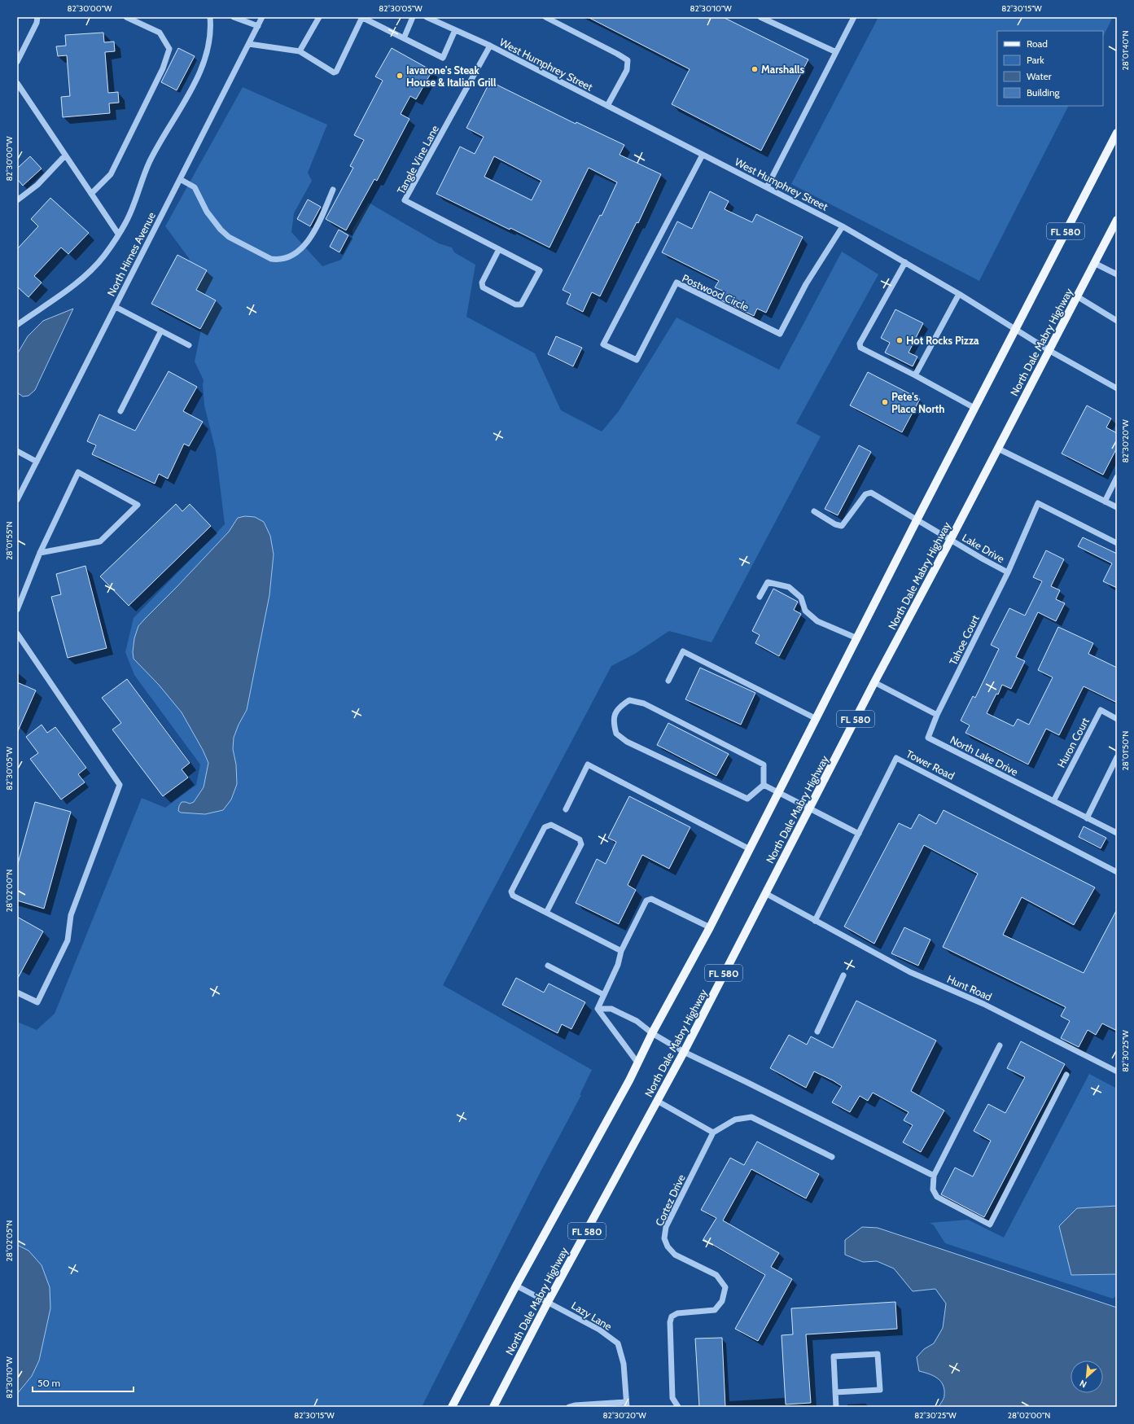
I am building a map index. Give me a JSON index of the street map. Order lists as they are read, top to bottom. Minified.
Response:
{"streets":{"main road":["FL 580","North Dale Mabry Highway"],"street":["West Humphrey Street","Tangle Vine Lane","North Himes Avenue","Postwood Circle","Lake Drive","Tahoe Court","Huron Court","North Lake Drive","Tower Road","Hunt Road","Cortez Drive","Lazy Lane"]},"crossings":[["West Humphrey Street","Tangle Vine Lane"],["West Humphrey Street","FL 580"],["West Humphrey Street","Postwood Circle"],["West Humphrey Street","North Dale Mabry Highway"],["FL 580","Lake Drive"],["FL 580","Lazy Lane"],["North Dale Mabry Highway","Lake Drive"],["North Dale Mabry Highway","Hunt Road"],["North Dale Mabry Highway","Lazy Lane"],["Lake Drive","Tahoe Court"],["Tahoe Court","North Lake Drive"],["Huron Court","North Lake Drive"],["Tower Road","Hunt Road"]],"places":["Marshalls","Iavarone's Steak House & Italian Grill","Hot Rocks Pizza","Pete's Place North"],"legend":["Road","Park","Water","Building"],"scale_bar":"50 m","north":"bottom left","coordinates":["82°30'00\"W","82°30'05\"W","82°30'10\"W","82°30'15\"W","28°01'40\"N","82°30'20\"W","28°01'55\"N","28°01'50\"N","28°02'00\"N","82°30'25\"W","28°02'05\"N"]}
